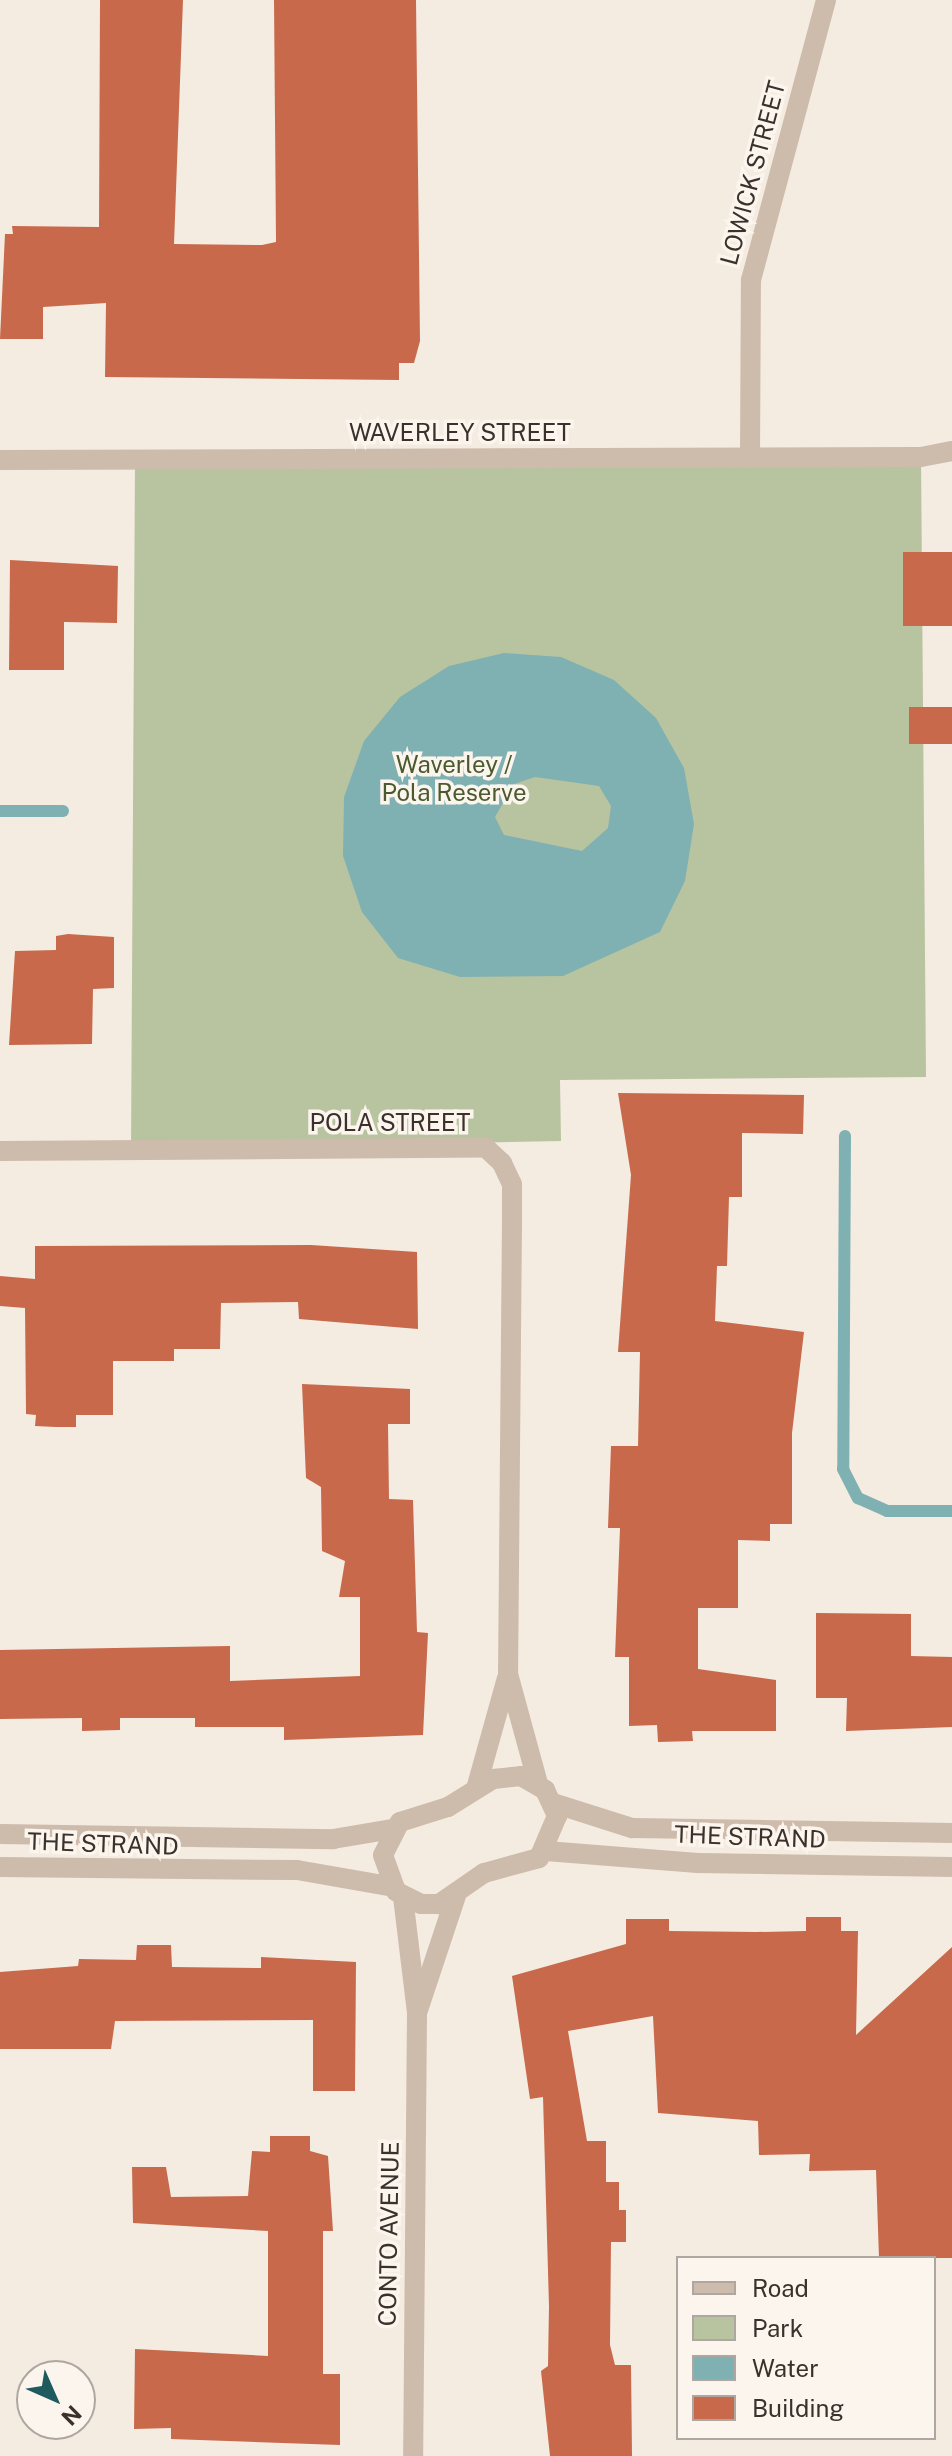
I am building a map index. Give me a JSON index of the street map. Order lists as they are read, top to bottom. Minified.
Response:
{"streets":{"street":["LOWICK STREET","WAVERLEY STREET","POLA STREET","THE STRAND","CONTO AVENUE"]},"crossings":[["LOWICK STREET","WAVERLEY STREET"],["POLA STREET","THE STRAND"],["THE STRAND","CONTO AVENUE"]],"parks":["Waverley / Pola Reserve"],"legend":["Road","Park","Water","Building"],"north":"bottom right"}
